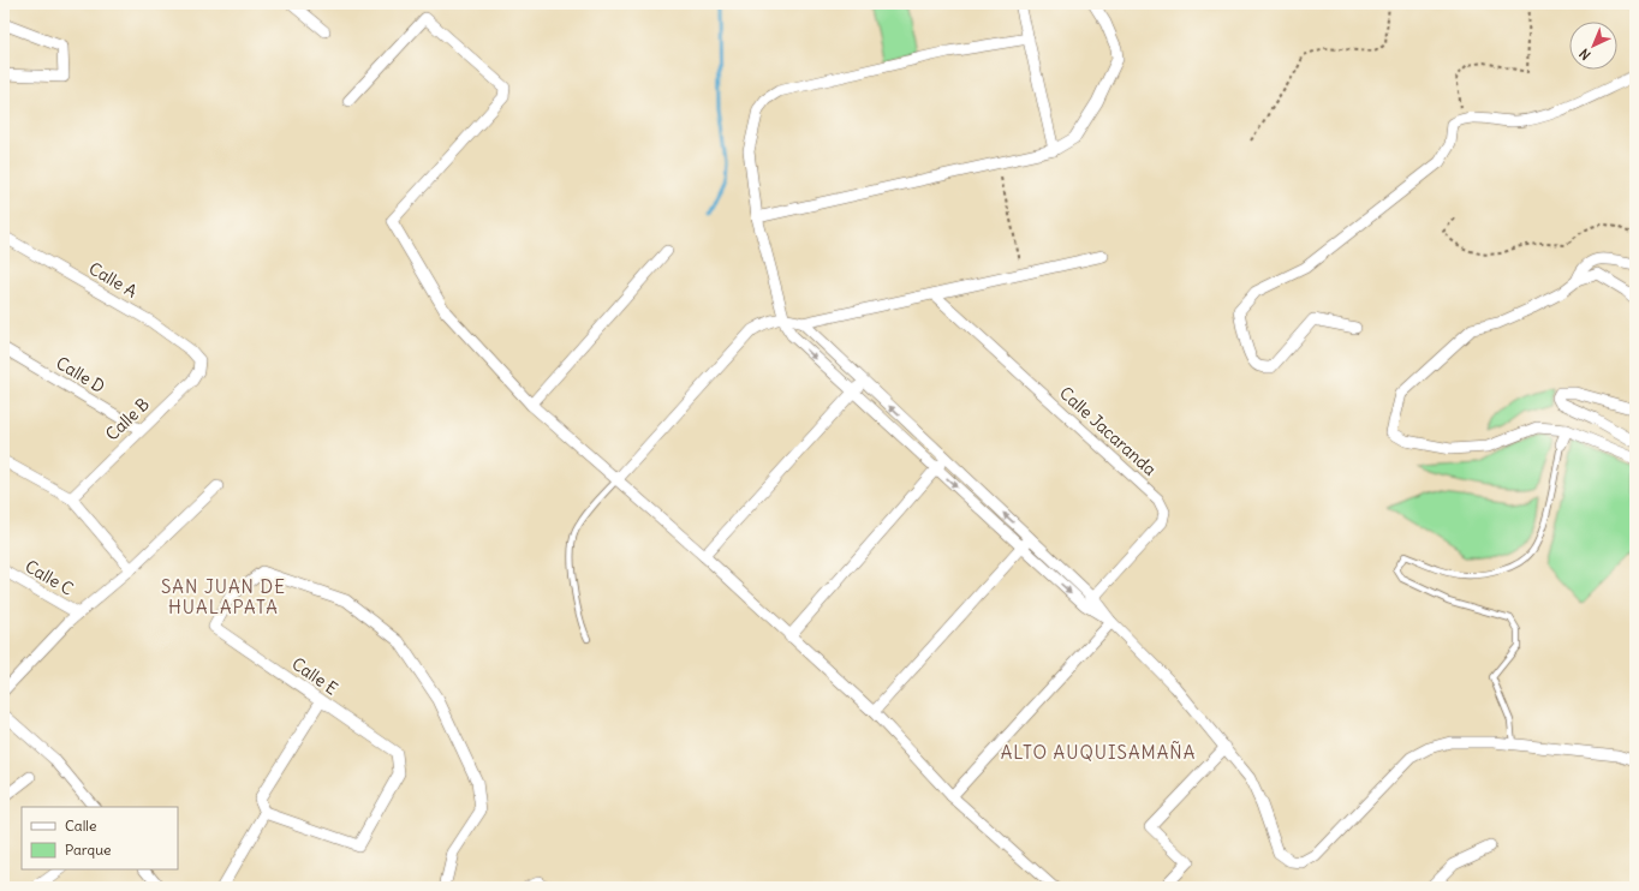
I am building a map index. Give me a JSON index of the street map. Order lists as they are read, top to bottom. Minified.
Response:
{"streets":{"street":["Calle A","Calle D","Calle B","Calle Jacaranda","Calle C","Calle E"]},"crossings":[["Calle A","Calle B"],["Calle D","Calle B"]],"districts":["SAN JUAN DE HUALAPATA","ALTO AUQUISAMAÑA"],"legend":["Calle","Parque"],"north":"bottom left"}
